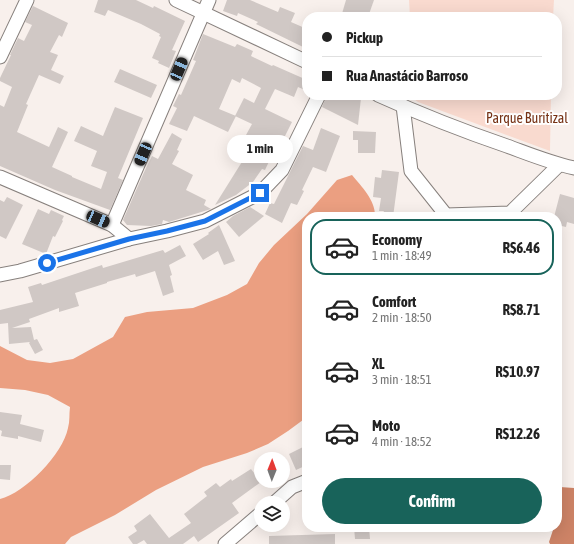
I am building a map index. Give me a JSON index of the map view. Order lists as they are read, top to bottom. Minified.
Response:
{"parks":["Parque Buritizal"],"north":"top","page":{"banner":["Pickup","Rua Anastácio Barroso"],"bubble":"1 min","list":[{"name":"Economy","note":"1 min · 18:49","value":"R$6.46"},{"name":"Comfort","note":"2 min · 18:50","value":"R$8.71"},{"name":"XL","note":"3 min · 18:51","value":"R$10.97"},{"name":"Moto","note":"4 min · 18:52","value":"R$12.26"}],"buttons":"Confirm"}}
